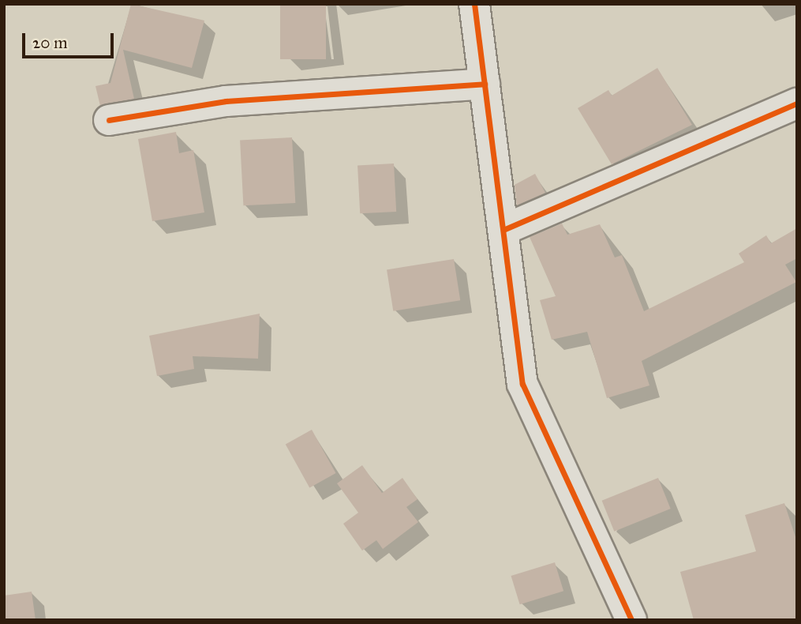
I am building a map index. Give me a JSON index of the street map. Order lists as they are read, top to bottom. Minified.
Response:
{"scale_bar":"20 m"}
